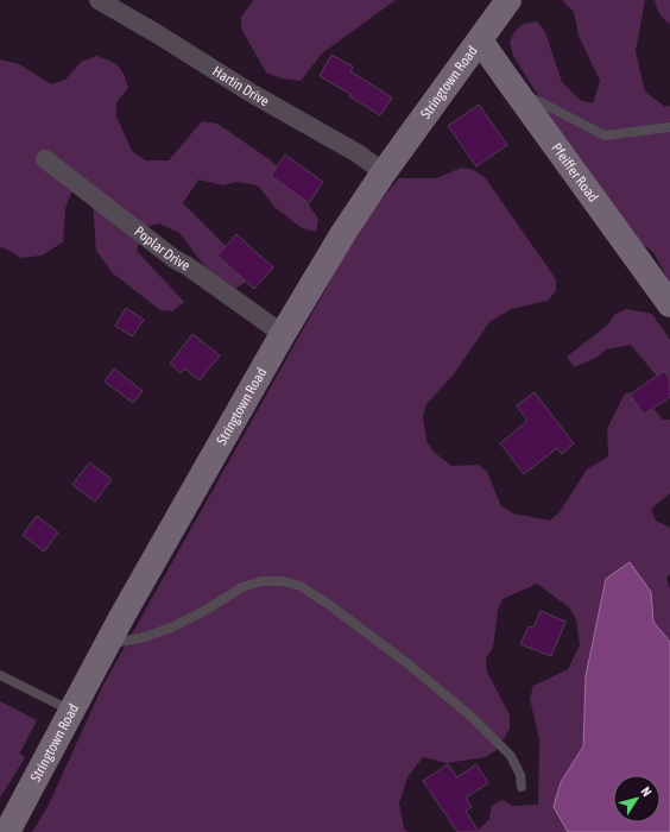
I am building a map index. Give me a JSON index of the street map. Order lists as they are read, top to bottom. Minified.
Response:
{"streets":{"main road":["Stringtown Road","Pfeiffer Road"],"street":["Hartin Drive","Poplar Drive"]},"crossings":[["Stringtown Road","Hartin Drive"],["Stringtown Road","Pfeiffer Road"],["Stringtown Road","Poplar Drive"]],"north":"top right"}
